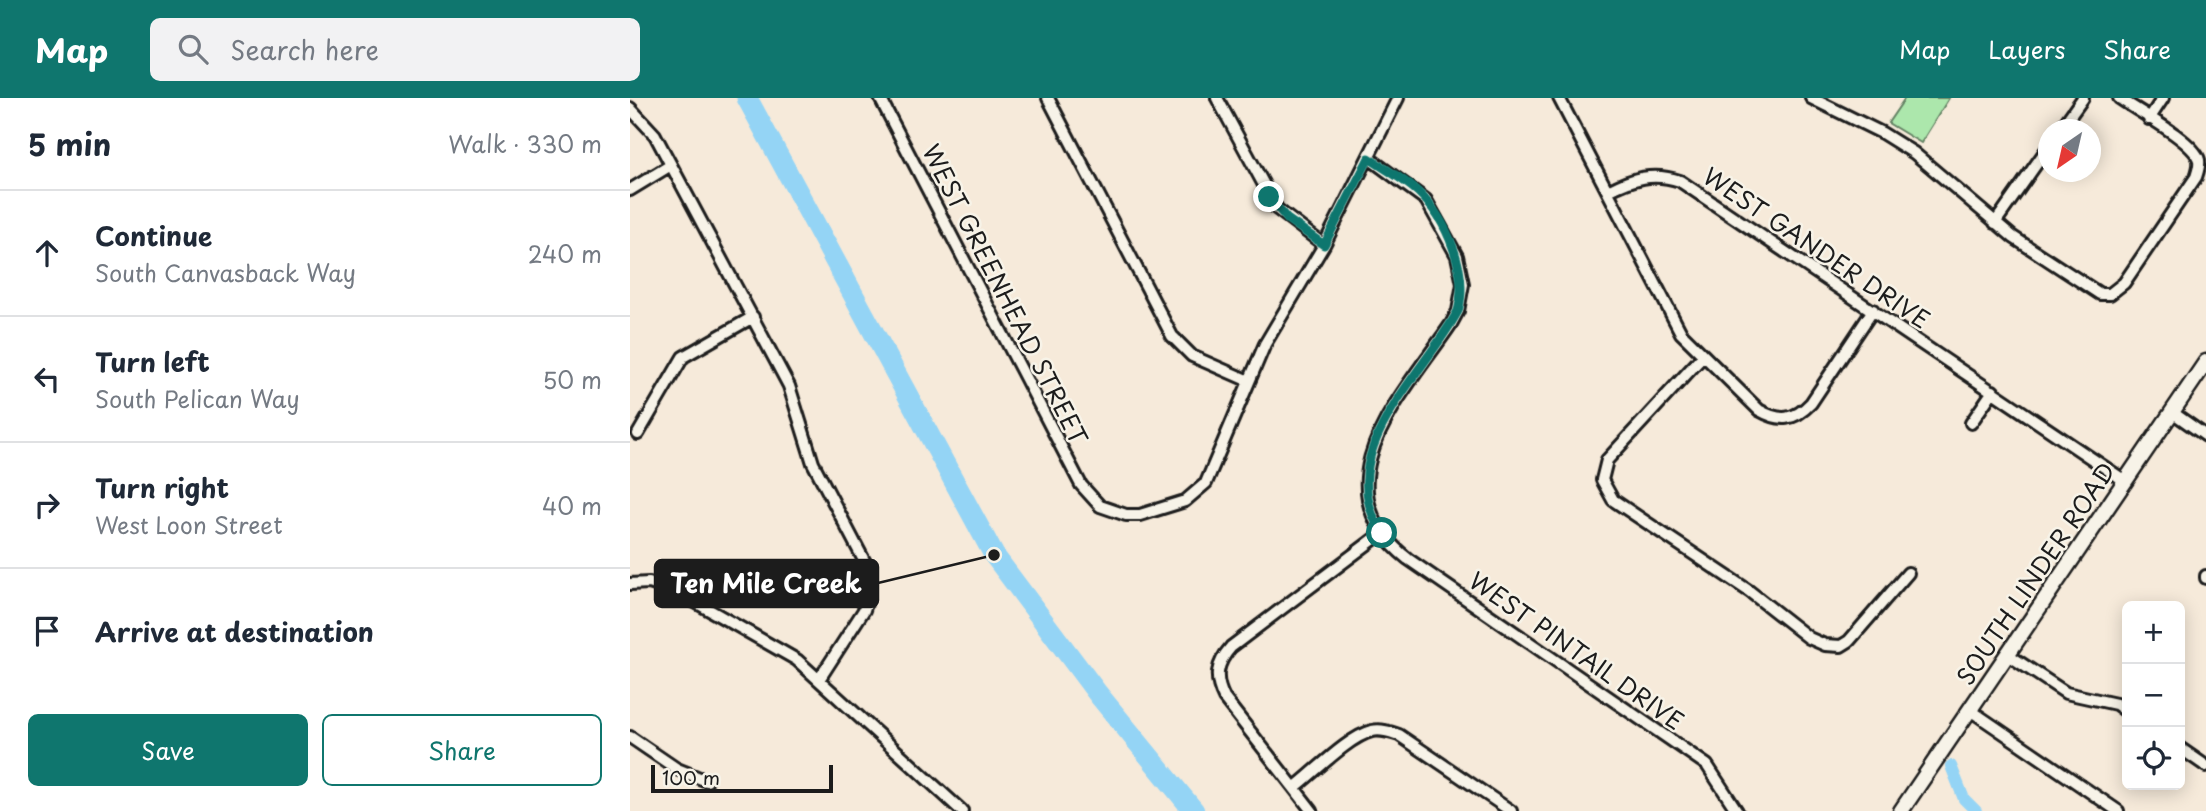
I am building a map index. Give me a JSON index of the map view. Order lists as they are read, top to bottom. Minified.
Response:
{"streets":{"street":["WEST GANDER DRIVE","WEST GREENHEAD STREET","SOUTH LINDER ROAD","WEST PINTAIL DRIVE"]},"crossings":[["WEST GANDER DRIVE","SOUTH LINDER ROAD"]],"places":["Ten Mile Creek"],"scale_bar":"100 m","north":"bottom left","page":{"header":"Map","search":"Search here","nav":["Map","Layers","Share"],"heading":["5 min","Walk · 330 m"],"list":[["Continue","South Canvasback Way","240 m"],["Turn left","South Pelican Way","50 m"],["Turn right","West Loon Street","40 m"],"Arrive at destination"],"map_buttons":["+","−"],"buttons":["Save","Share"],"scale":"100 m"}}
